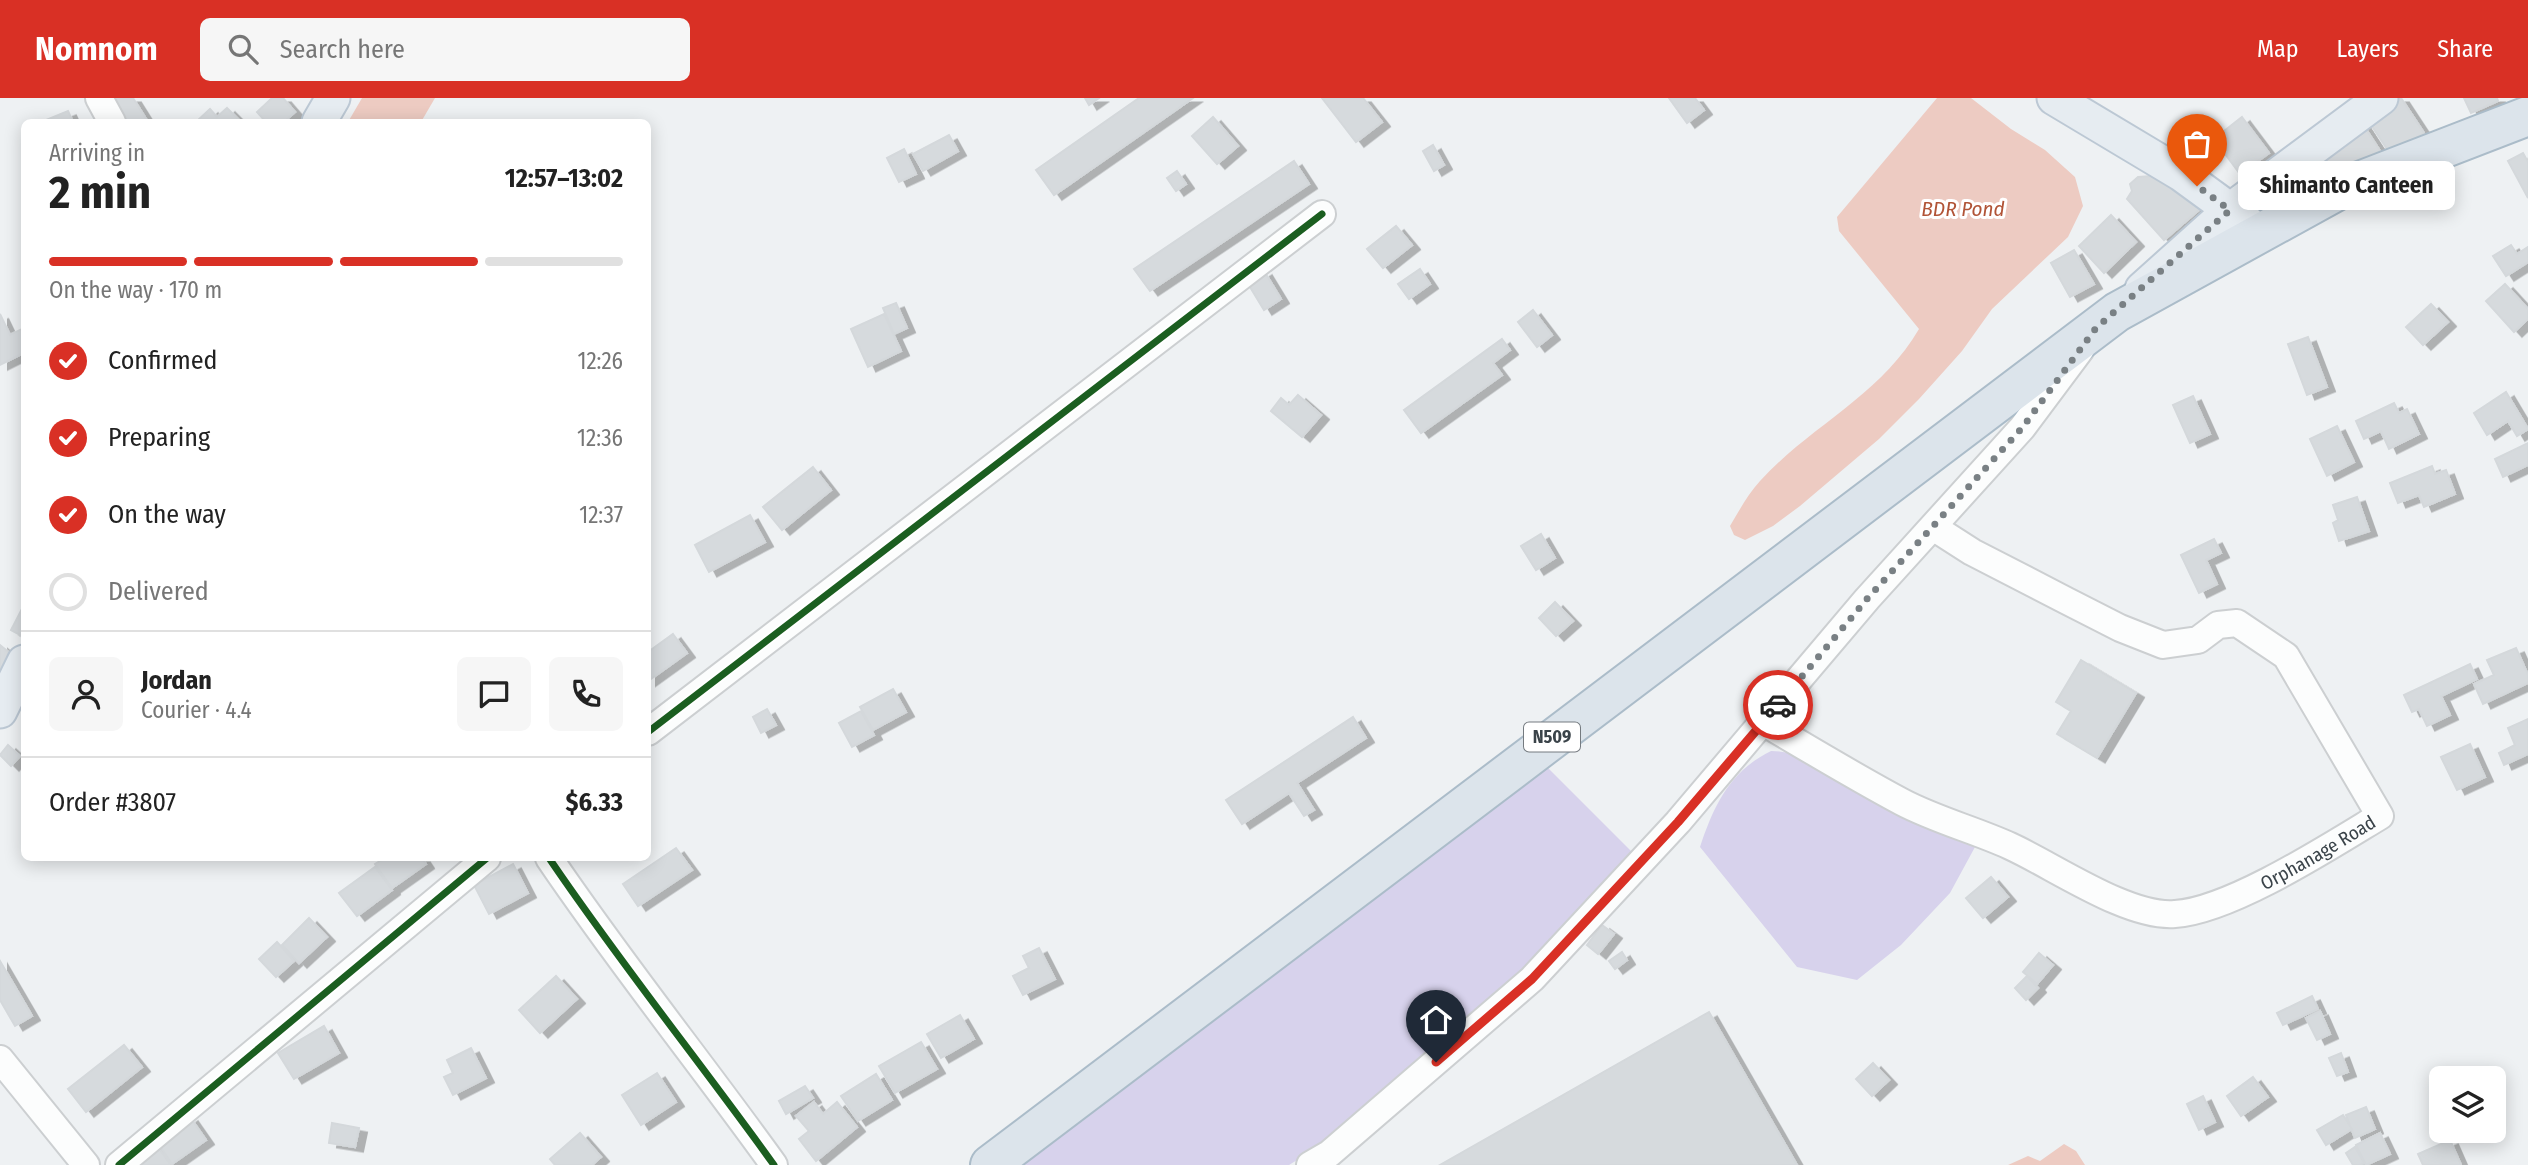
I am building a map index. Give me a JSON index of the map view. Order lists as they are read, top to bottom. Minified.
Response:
{"streets":{"highway":["N509"],"street":["Orphanage Road"]},"water":["BDR Pond"],"places":["Shimanto Canteen"],"page":{"header":"Nomnom","search":"Search here","nav":["Map","Layers","Share"],"heading":["2 min","Arriving in","12:57–13:02"],"panel":["Jordan","Courier · 4.4","Order #3807","$6.33"],"bubble":"Shimanto Canteen","bar":"On the way · 170 m","list":[["Confirmed","12:26"],["Preparing","12:36"],["On the way","12:37"],"Delivered"]}}
